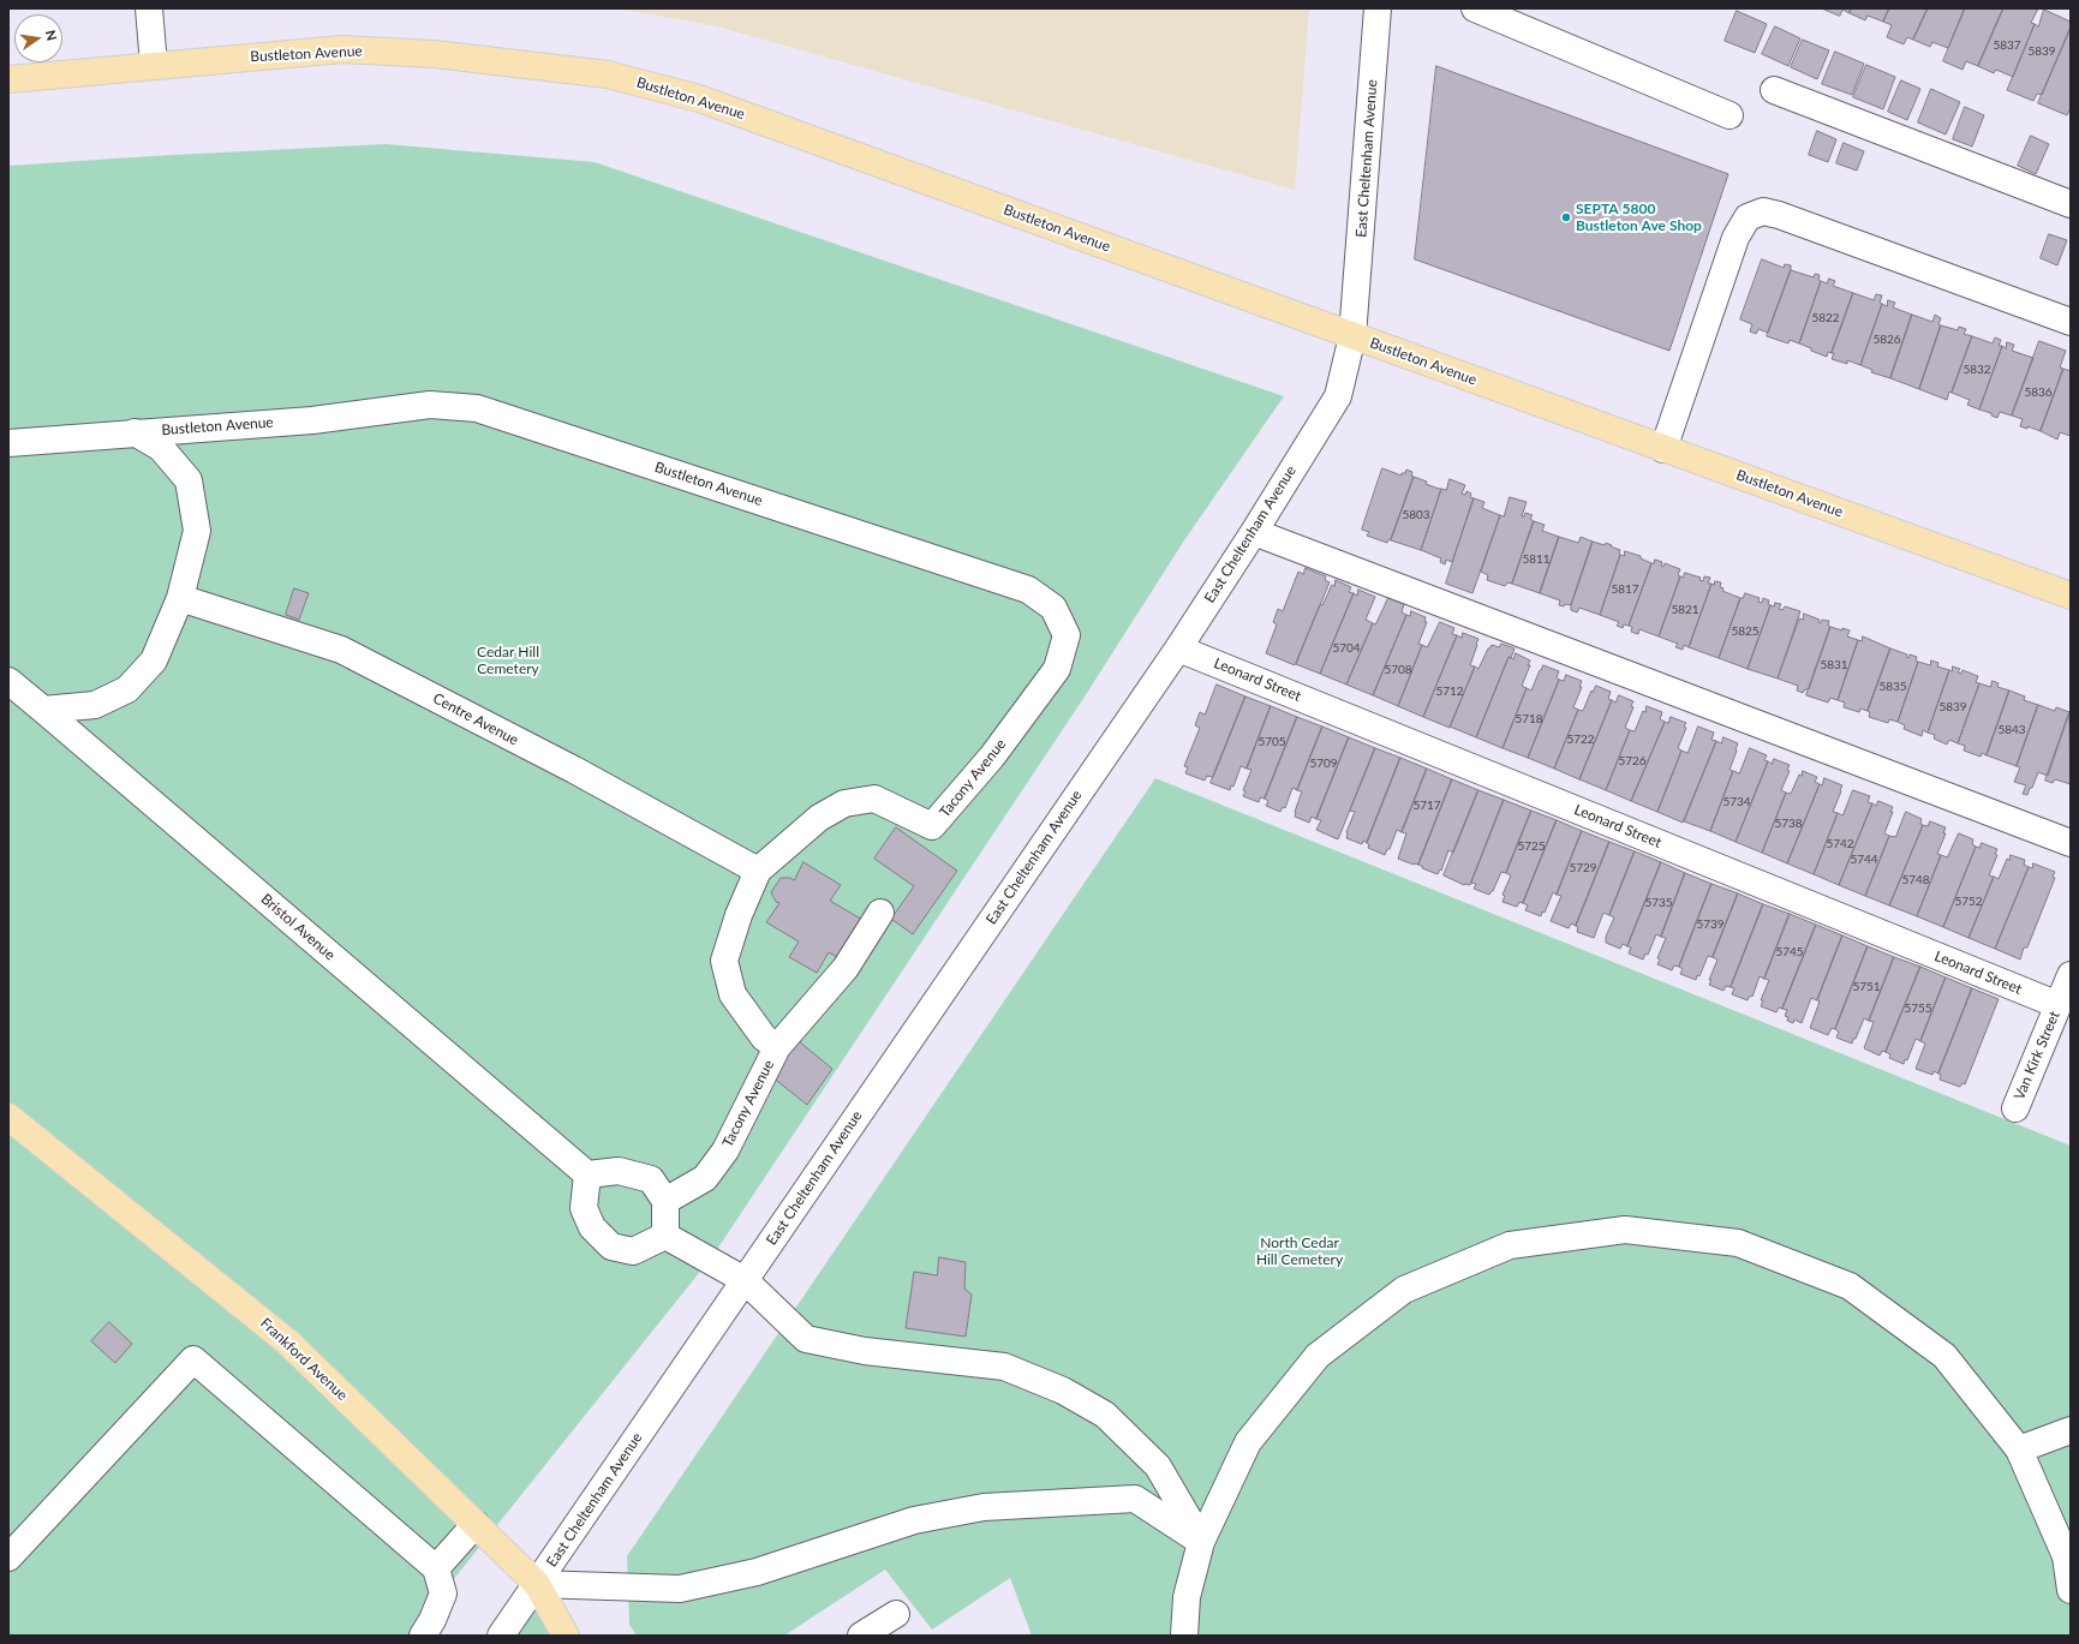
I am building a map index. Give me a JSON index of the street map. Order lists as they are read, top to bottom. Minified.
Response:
{"streets":{"main road":["Bustleton Avenue","Frankford Avenue"],"street":["East Cheltenham Avenue","Leonard Street","Centre Avenue","Tacony Avenue","Bristol Avenue","Van Kirk Street"]},"crossings":[["Bustleton Avenue","East Cheltenham Avenue"],["Bustleton Avenue","Tacony Avenue"],["East Cheltenham Avenue","Leonard Street"],["East Cheltenham Avenue","Frankford Avenue"],["Leonard Street","Van Kirk Street"],["Centre Avenue","Tacony Avenue"],["Tacony Avenue","Bristol Avenue"]],"parks":["Cedar Hill Cemetery","North Cedar Hill Cemetery"],"places":["SEPTA 5800 Bustleton Ave Shop"],"house_numbers":["5837","5839","5822","5826","5832","5836","5803","5811","5817","5821","5825","5704","5831","5708","5835","5712","5839","5718","5843","5722","5705","5726","5709","5734","5717","5738","5742","5725","5744","5729","5748","5752","5735","5739","5745","5751","5755"],"north":"right"}
